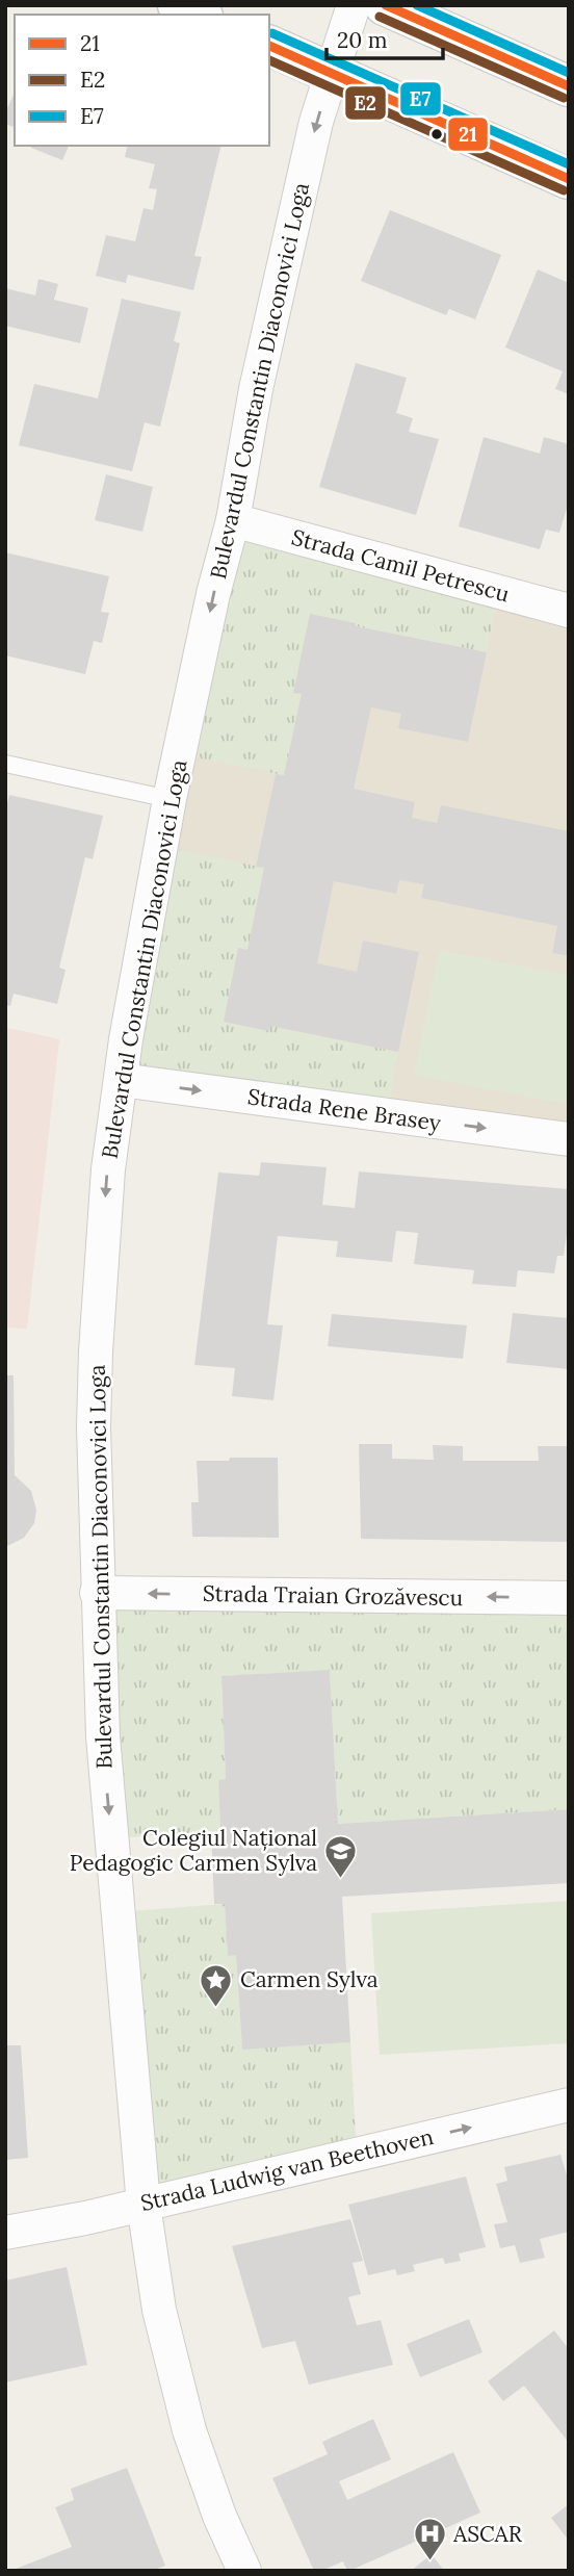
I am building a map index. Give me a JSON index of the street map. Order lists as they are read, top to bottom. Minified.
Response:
{"streets":{"street":["Bulevardul Constantin Diaconovici Loga","Strada Camil Petrescu","Strada Rene Brasey","Strada Traian Grozăvescu","Strada Ludwig van Beethoven"]},"crossings":[["Bulevardul Constantin Diaconovici Loga","Strada Camil Petrescu"],["Bulevardul Constantin Diaconovici Loga","Strada Rene Brasey"],["Bulevardul Constantin Diaconovici Loga","Strada Traian Grozăvescu"],["Bulevardul Constantin Diaconovici Loga","Strada Ludwig van Beethoven"]],"one_way":["Bulevardul Constantin Diaconovici Loga","Strada Rene Brasey","Strada Traian Grozăvescu","Strada Ludwig van Beethoven"],"places":{"school or university":["Colegiul Național Pedagogic Carmen Sylva"],"place":["Carmen Sylva"],"hospital":["ASCAR"]},"lines":["transit line 21","transit line E7","transit line E2"],"legend":["21","E2","E7"],"scale_bar":"20 m"}
